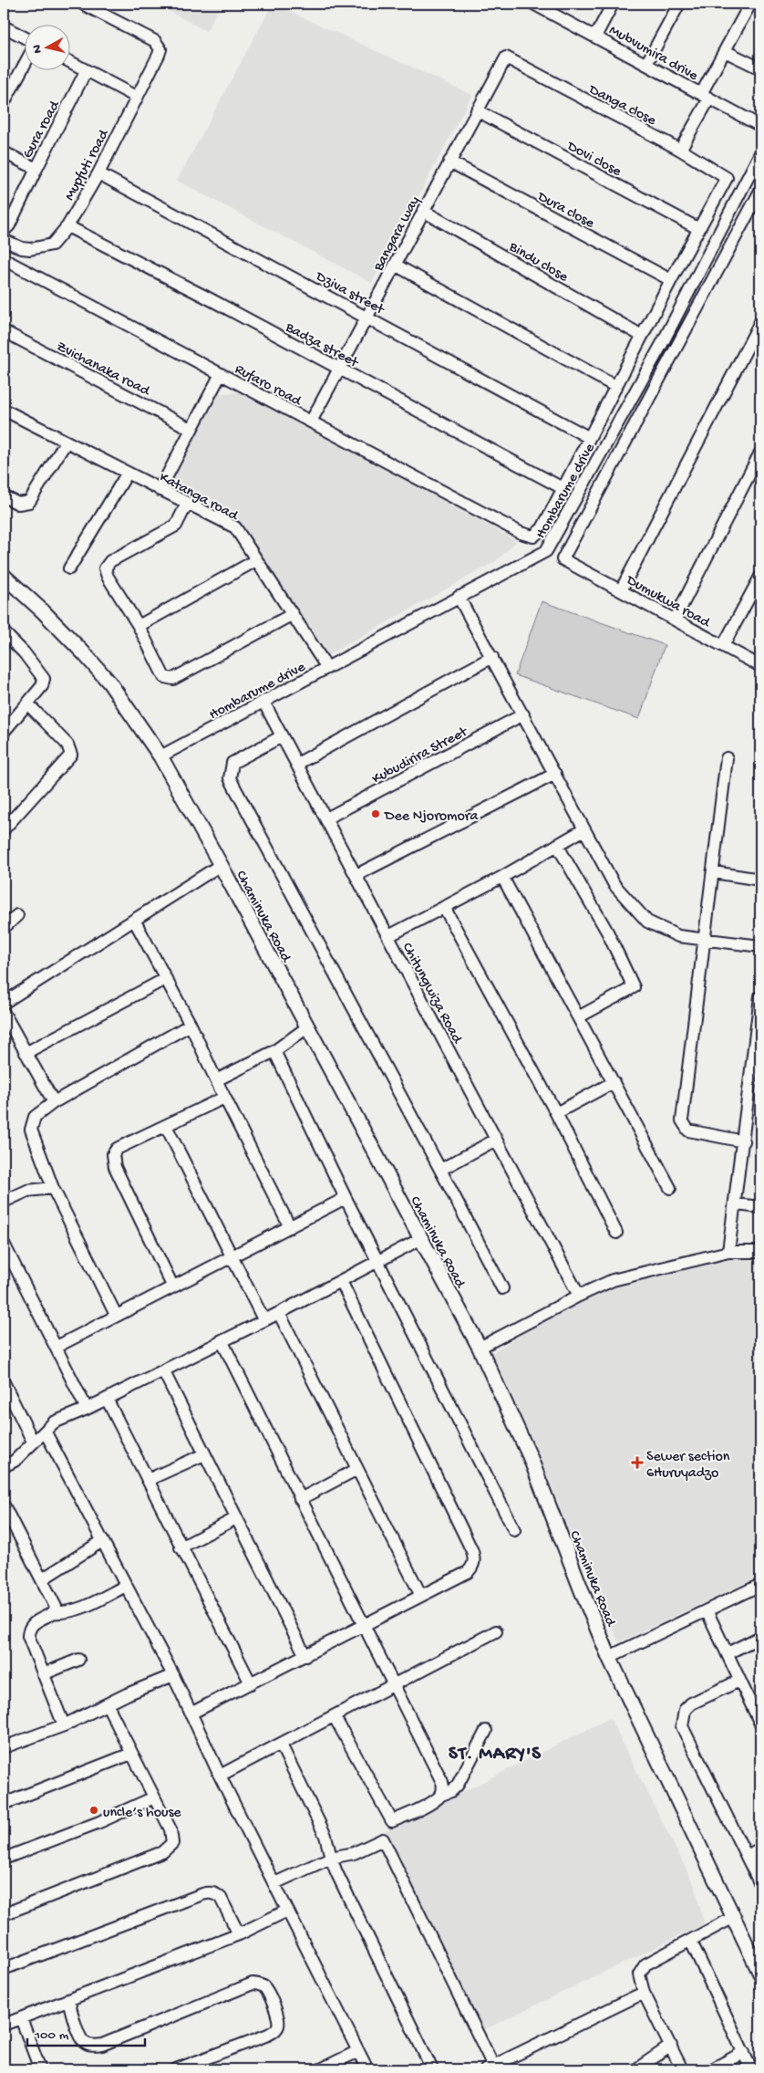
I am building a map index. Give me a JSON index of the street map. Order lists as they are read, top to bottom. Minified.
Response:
{"streets":{"main road":["Chaminuka Road"],"street":["Mubvumira drive","Danga close","Gura road","Dovi close","Mupfuti road","Dura close","Bangara way","Bindu close","Dziva street","Badza street","Zvichanaka road","Rufaro road","Hombarume drive","Katanga road","Dumukwa road","Kubudirira Street","Chitungwiza Road"]},"crossings":[["Danga close","Dovi close"],["Danga close","Bangara way"],["Dovi close","Bangara way"],["Mupfuti road","Dziva street"],["Mupfuti road","Badza street"],["Dura close","Bangara way"],["Bangara way","Bindu close"],["Bangara way","Dziva street"],["Bangara way","Badza street"],["Bangara way","Rufaro road"],["Badza street","Rufaro road"],["Hombarume drive","Katanga road"],["Hombarume drive","Chaminuka Road"],["Hombarume drive","Chitungwiza Road"],["Kubudirira Street","Chitungwiza Road"]],"districts":["ST. MARY'S"],"places":{"other":["Dee Njoromora","uncle’s house"],"health":["Sewer section 6Huruyadzo"]},"scale_bar":"100 m","north":"left"}
